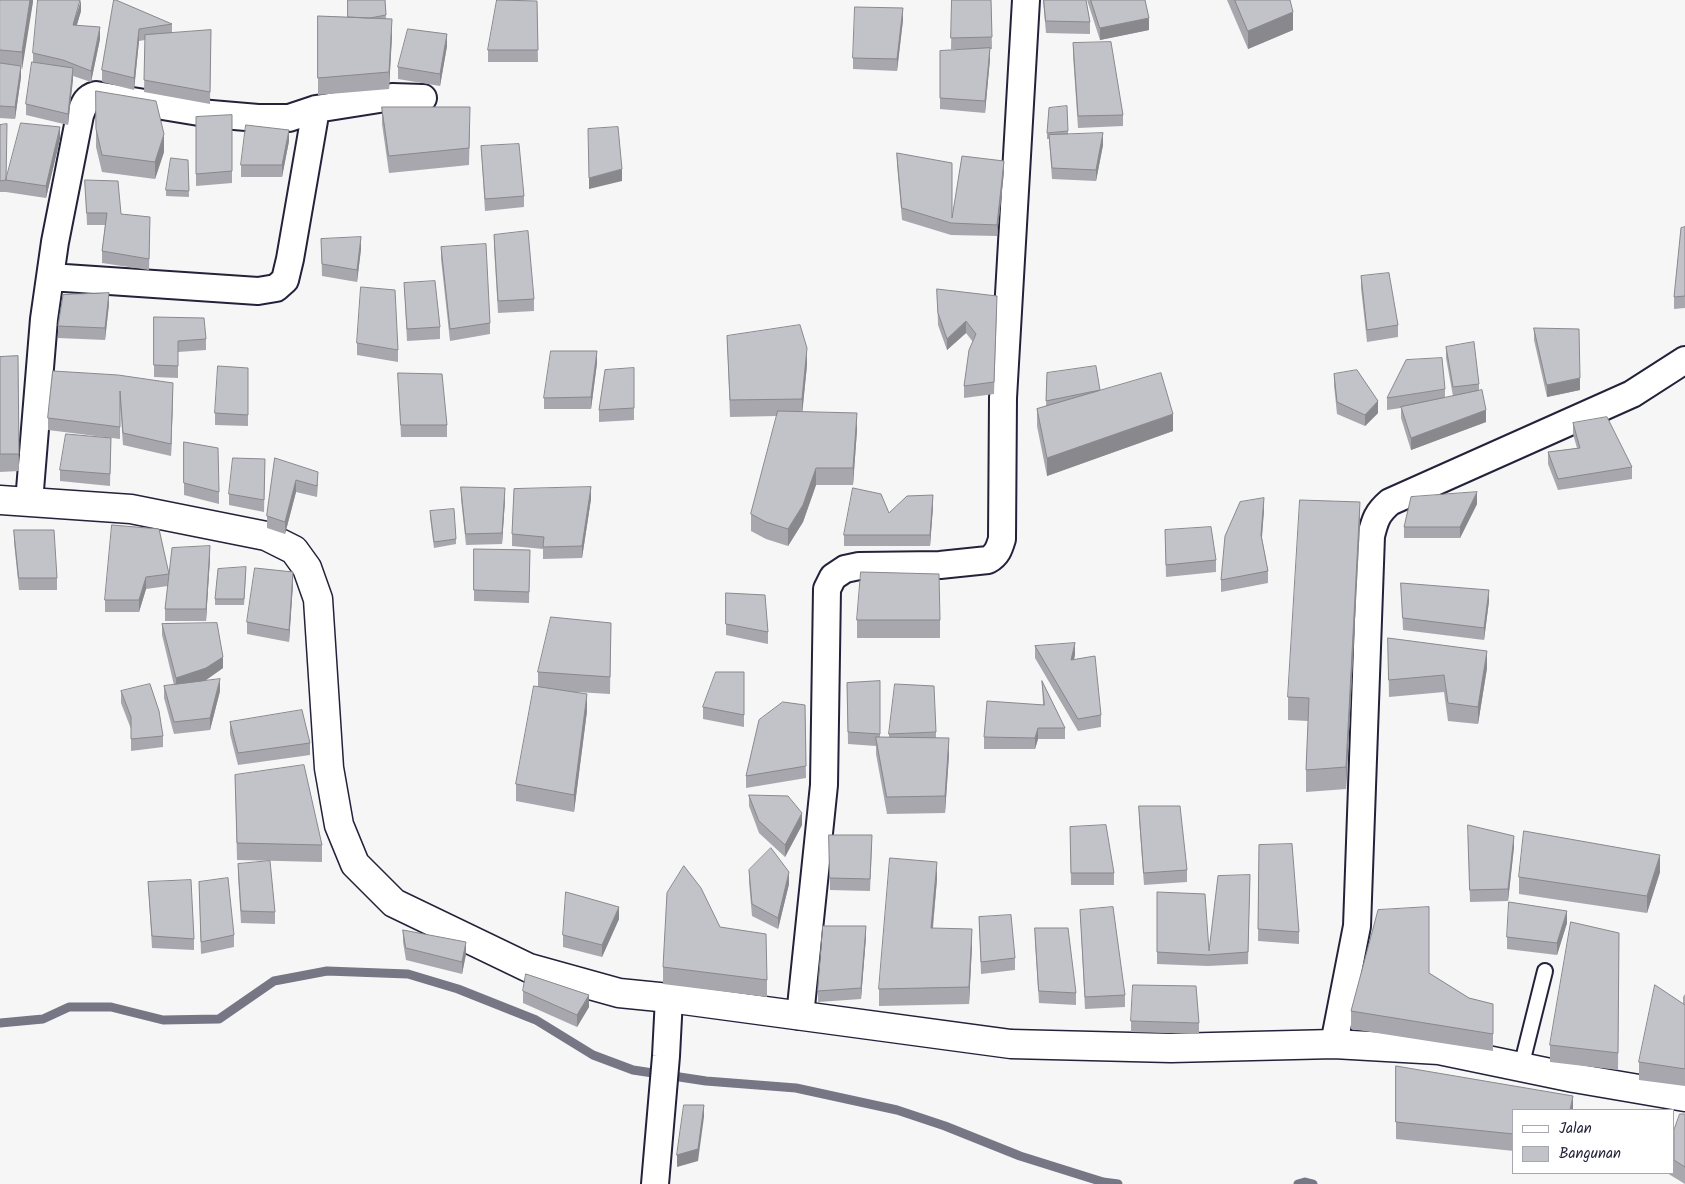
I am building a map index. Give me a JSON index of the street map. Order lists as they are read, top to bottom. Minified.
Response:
{"legend":["Jalan","Bangunan"]}
